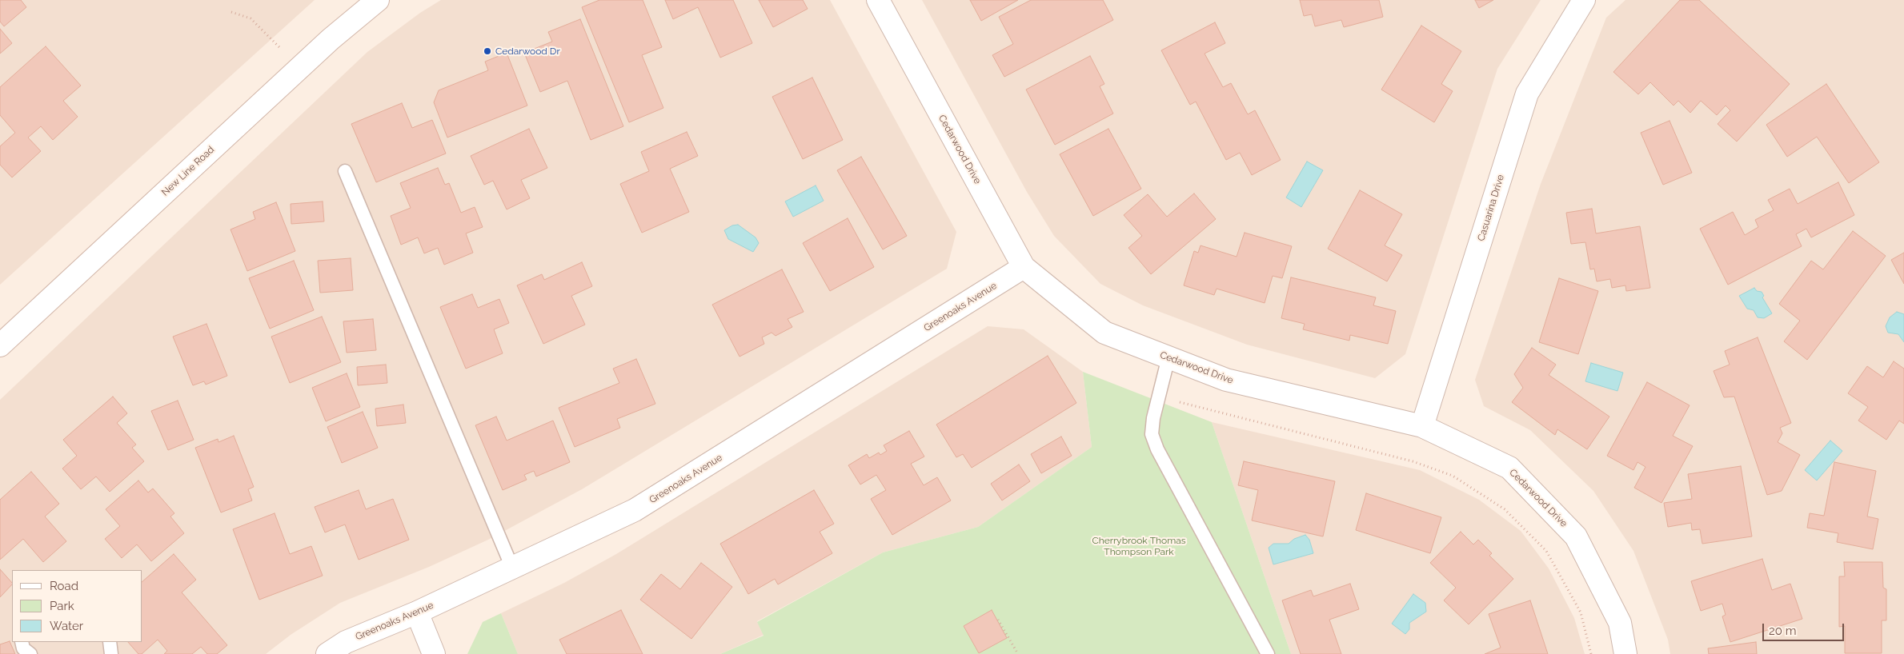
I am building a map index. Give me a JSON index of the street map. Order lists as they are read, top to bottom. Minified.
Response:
{"streets":{"street":["Cedarwood Drive","New Line Road","Casuarina Drive","Greenoaks Avenue"]},"crossings":[["Cedarwood Drive","Casuarina Drive"],["Cedarwood Drive","Greenoaks Avenue"]],"parks":["Cherrybrook Thomas Thompson Park"],"places":["Cedarwood Dr"],"legend":["Road","Park","Water"],"scale_bar":"20 m"}
